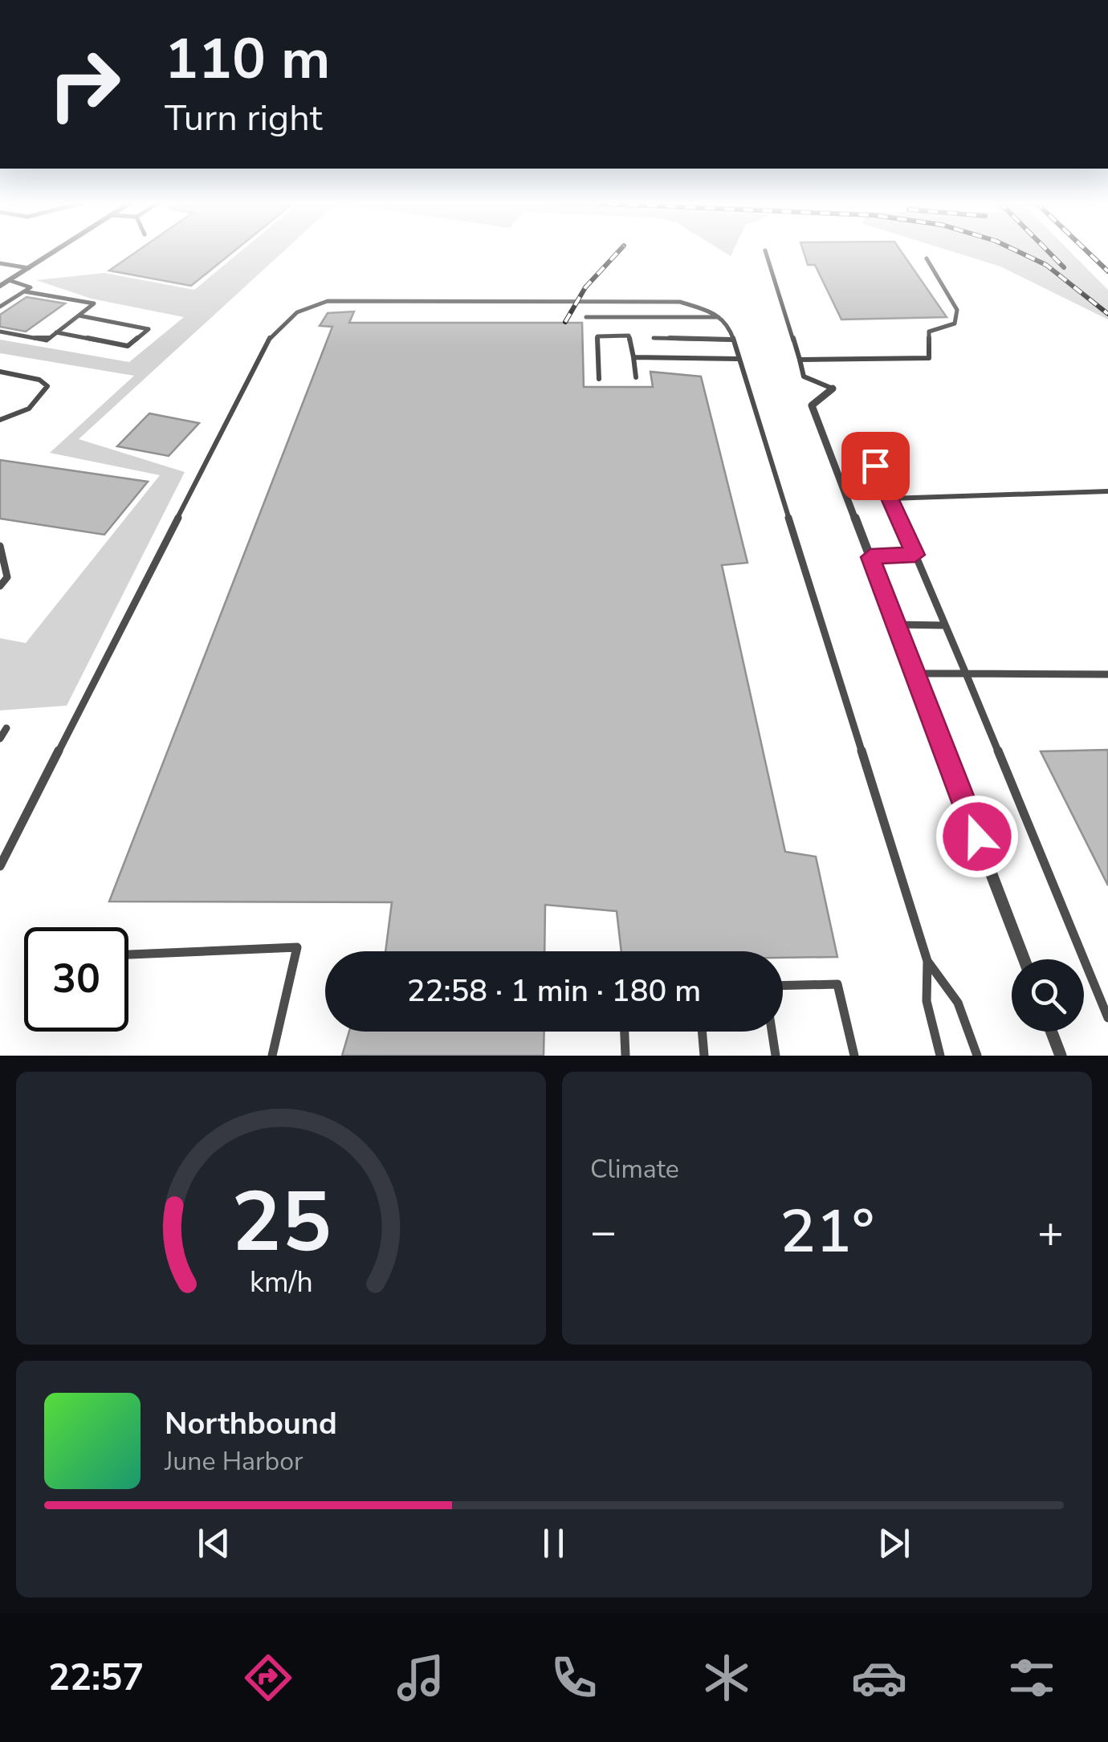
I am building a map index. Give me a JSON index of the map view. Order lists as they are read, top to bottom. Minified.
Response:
{"page":{"turn":["110 m","Turn right"],"limit":"30","trip":"22:58 · 1 min · 180 m","tile":"Climate","heat":["−","21°","+"],"song":["Northbound","June Harbor"],"tabs":"22:57","gauge":["25","km/h"]}}
